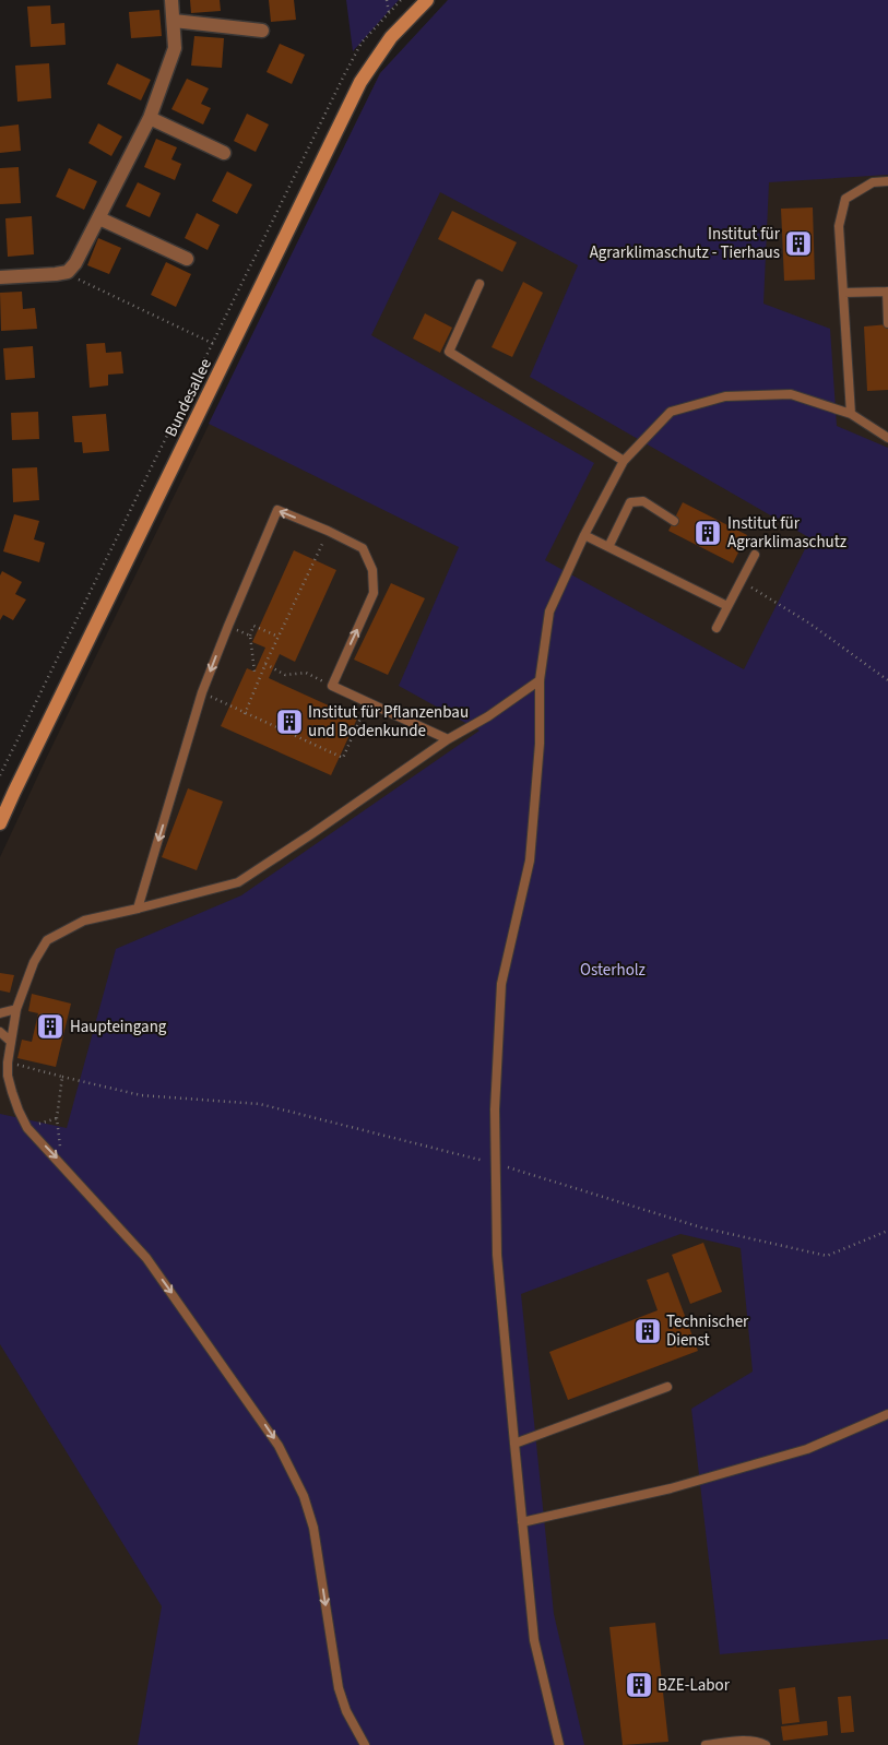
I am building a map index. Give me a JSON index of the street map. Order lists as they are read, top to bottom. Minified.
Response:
{"streets":{"main road":["Bundesallee"]},"parks":["Osterholz"],"places":{"building":["Institut für Agrarklimaschutz - Tierhaus","Institut für Agrarklimaschutz","Institut für Pflanzenbau und Bodenkunde","Haupteingang","Technischer Dienst","BZE-Labor"]}}
